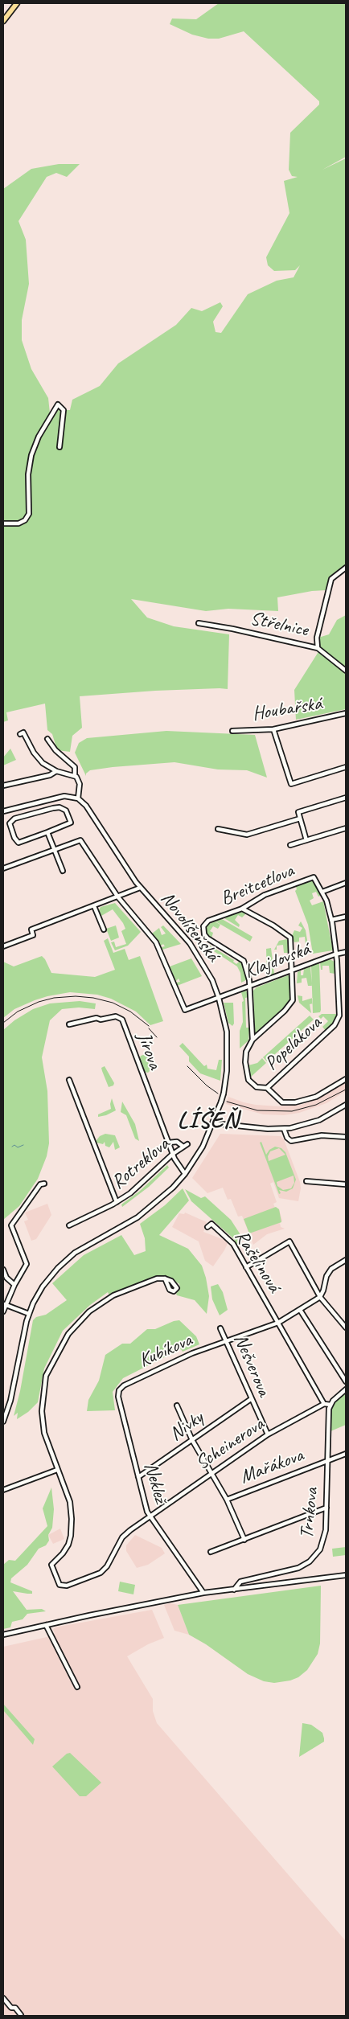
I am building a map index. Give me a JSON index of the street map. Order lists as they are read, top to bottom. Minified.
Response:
{"streets":{"street":["Střelnice","Houbařská","Breitcetlova","Novolíšeňská","Klajdovská","Popelákova","Jírova","Rotreklova","Rašelinová","Kubíkova","Nešverova","Nivky","Scheinerova","Mařákova","Neklež","Trnkova"]},"crossings":[["Breitcetlova","Klajdovská"],["Breitcetlova","Popelákova"],["Novolíšeňská","Klajdovská"],["Novolíšeňská","Jírova"],["Klajdovská","Popelákova"],["Jírova","Rotreklova"],["Rašelinová","Kubíkova"],["Rašelinová","Scheinerova"],["Kubíkova","Nešverova"],["Kubíkova","Neklež"],["Nešverova","Nivky"],["Nešverova","Scheinerova"],["Nivky","Neklež"],["Scheinerova","Neklež"],["Mařákova","Trnkova"],["Neklež","Trnkova"]],"districts":["LÍŠEŇ"]}
